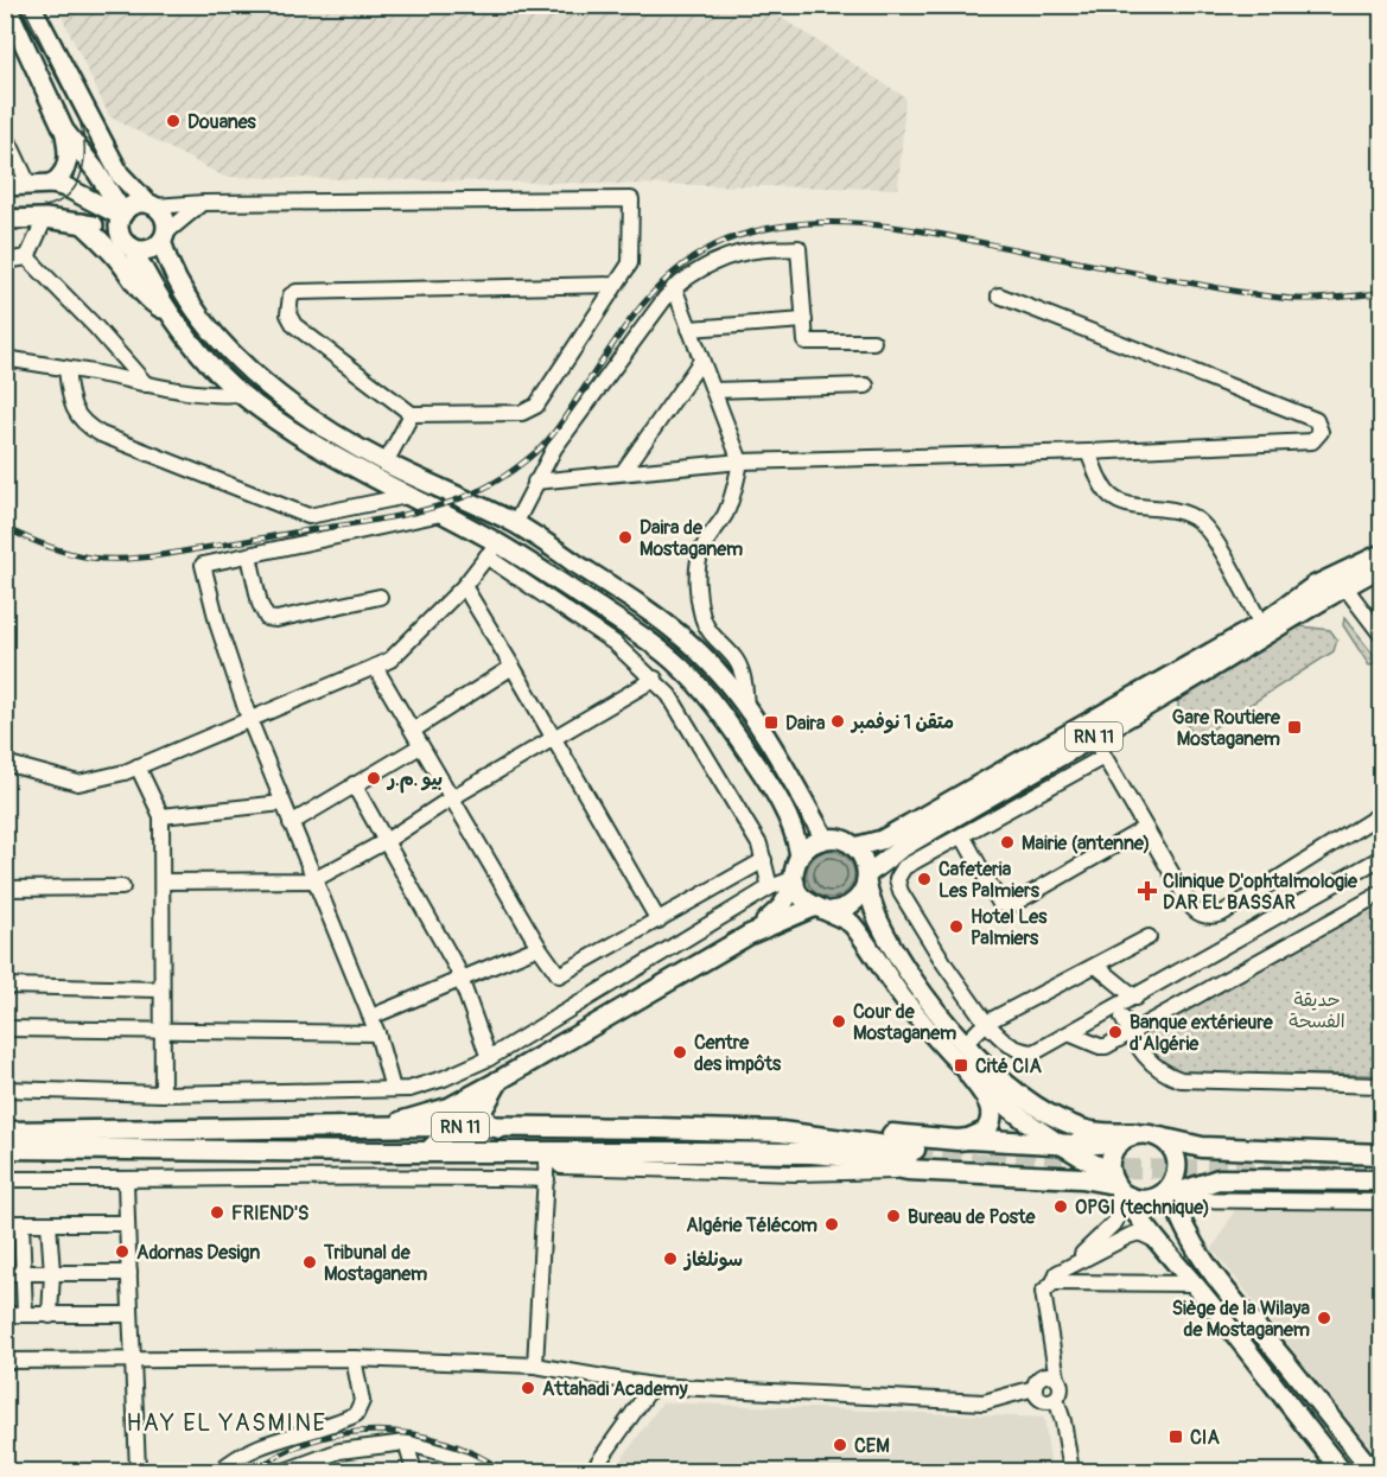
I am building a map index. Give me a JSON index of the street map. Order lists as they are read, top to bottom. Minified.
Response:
{"streets":{"highway":["RN 11"]},"districts":["HAY EL YASMINE"],"parks":["حديقة الفسحة"],"places":{"other":["Douanes","Daira de Mostaganem","متقن 1 نوفمبر","بيو .م.ر","Mairie (antenne)","Cafeteria Les Palmiers","Hotel Les Palmiers","Cour de Mostaganem","Banque extérieure d'Algérie","Centre des impôts","OPGI (technique)","FRIEND'S","Bureau de Poste","Algérie Télécom","Adornas Design","سونلغاز","Tribunal de Mostaganem","Siège de la Wilaya de Mostaganem","Attahadi Academy","CEM"],"transit":["Daira","Gare Routiere Mostaganem","Cité CIA","CIA"],"health":["Clinique D'ophtalmologie DAR EL BASSAR"]}}
